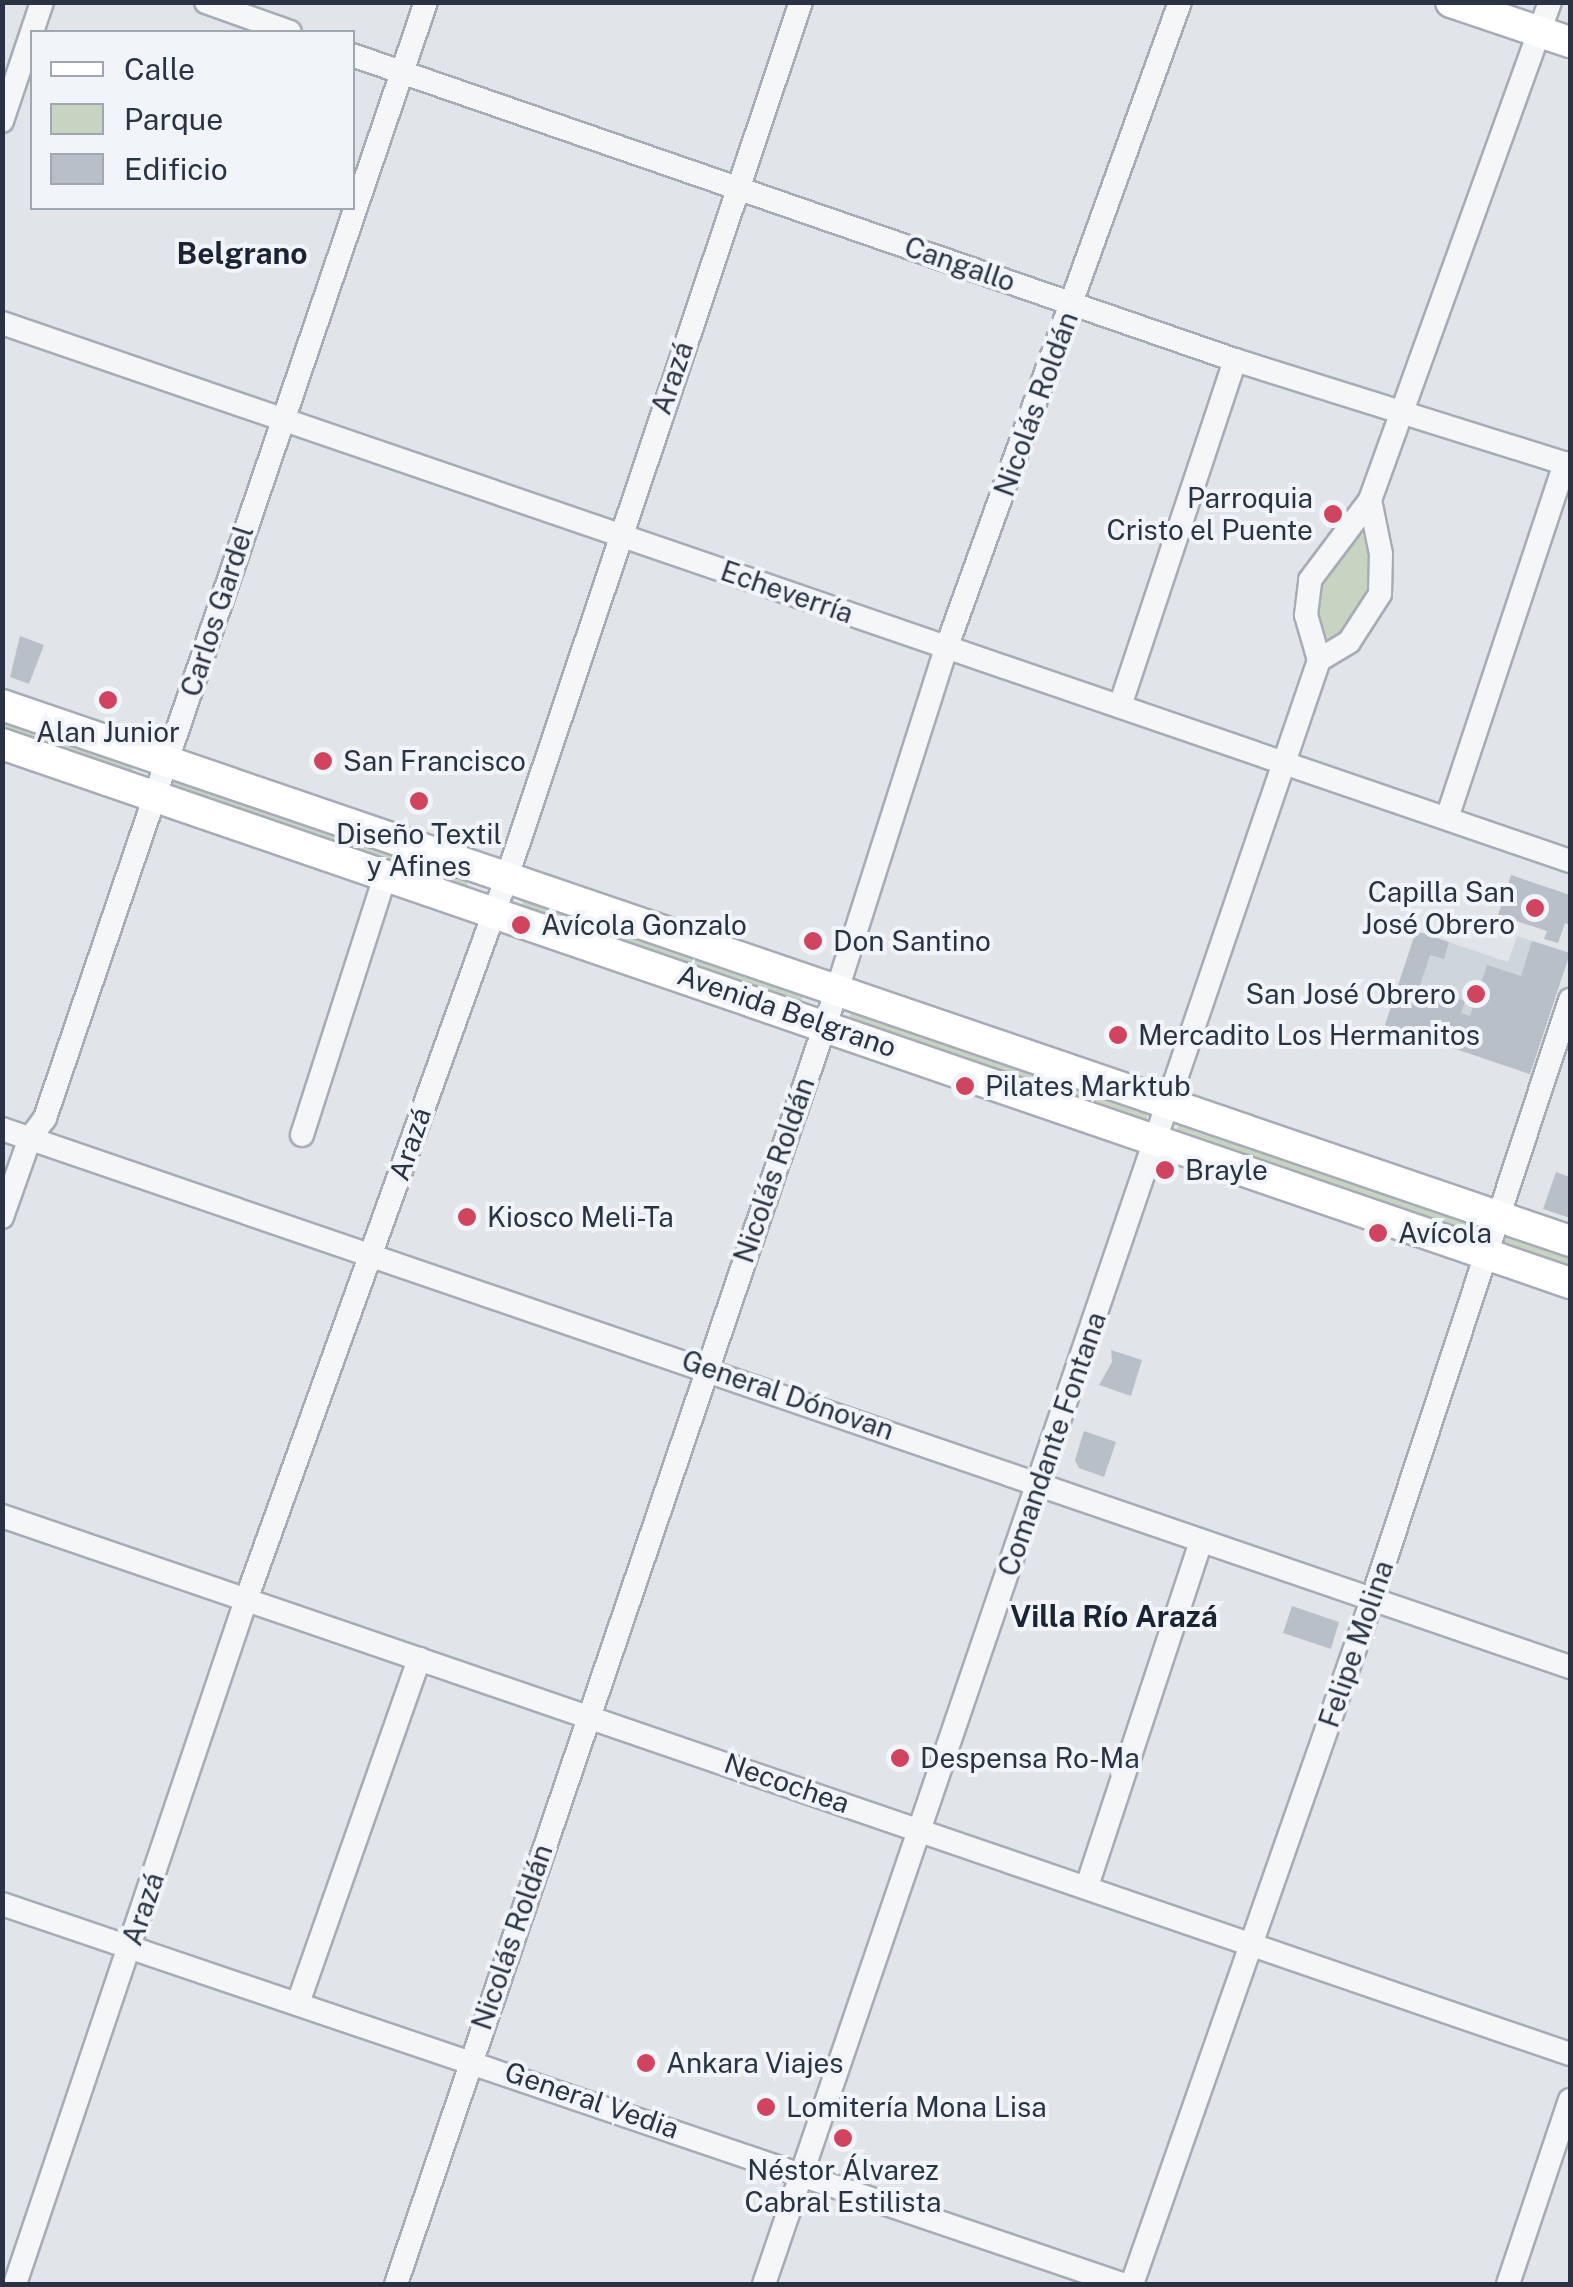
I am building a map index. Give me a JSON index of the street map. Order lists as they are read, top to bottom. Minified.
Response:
{"streets":{"main road":["Avenida Belgrano"],"street":["Cangallo","Arazá","Nicolás Roldán","Echeverría","Carlos Gardel","General Dónovan","Comandante Fontana","Felipe Molina","Necochea","General Vedia"]},"crossings":[["Cangallo","Arazá"],["Cangallo","Nicolás Roldán"],["Cangallo","Carlos Gardel"],["Arazá","Echeverría"],["Arazá","Avenida Belgrano"],["Arazá","General Dónovan"],["Arazá","Necochea"],["Arazá","General Vedia"],["Nicolás Roldán","Echeverría"],["Nicolás Roldán","Avenida Belgrano"],["Nicolás Roldán","General Dónovan"],["Nicolás Roldán","Necochea"],["Nicolás Roldán","General Vedia"],["Echeverría","Carlos Gardel"],["Echeverría","Comandante Fontana"],["Carlos Gardel","Avenida Belgrano"],["Carlos Gardel","General Dónovan"],["Avenida Belgrano","Comandante Fontana"],["Avenida Belgrano","Felipe Molina"],["General Dónovan","Comandante Fontana"],["General Dónovan","Felipe Molina"],["Comandante Fontana","Necochea"],["Comandante Fontana","General Vedia"],["Felipe Molina","Necochea"]],"districts":["Belgrano","Villa Río Arazá"],"places":["Parroquia Cristo el Puente","Alan Junior","San Francisco","Diseño Textil y Afines","Capilla San José Obrero","Avícola Gonzalo","Don Santino","San José Obrero","Mercadito Los Hermanitos","Pilates Marktub","Brayle","Kiosco Meli-Ta","Avícola","Despensa Ro-Ma","Ankara Viajes","Lomitería Mona Lisa","Néstor Álvarez Cabral Estilista"],"legend":["Calle","Parque","Edificio"]}
